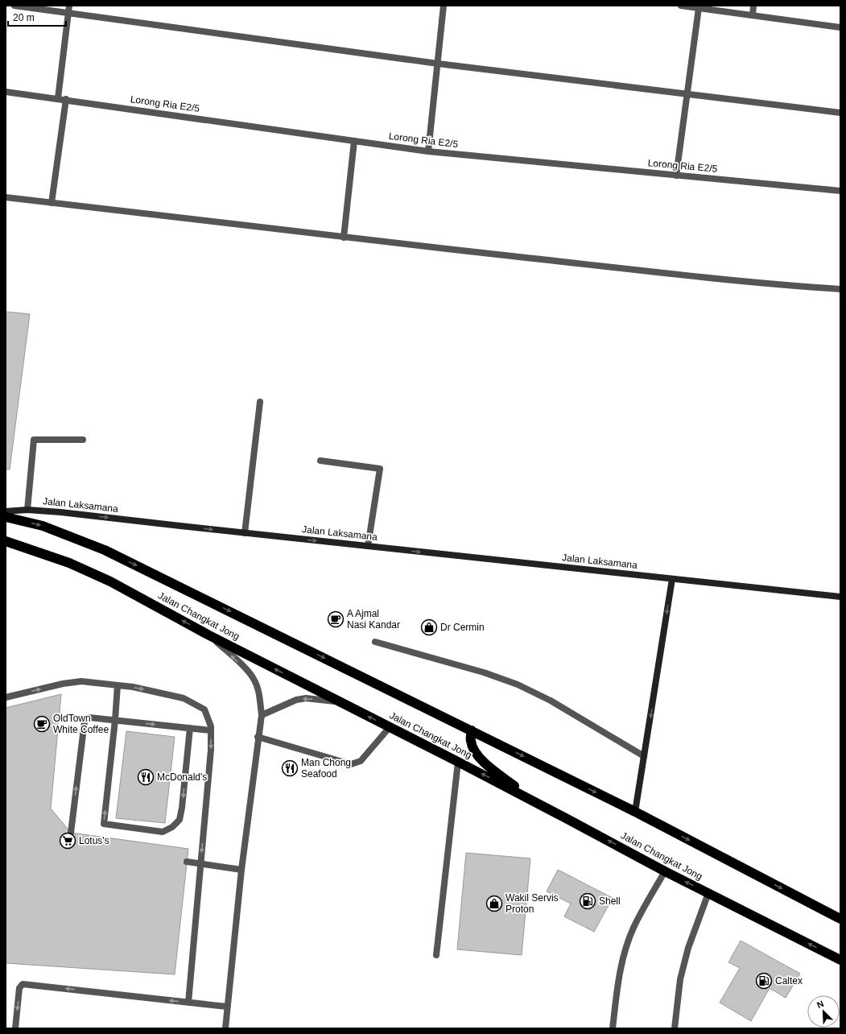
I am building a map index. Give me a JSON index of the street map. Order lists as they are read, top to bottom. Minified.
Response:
{"streets":{"highway":["Jalan Changkat Jong"],"street":["Lorong Ria E2/5","Jalan Laksamana"]},"one_way":["Jalan Laksamana"],"places":{"cafe":["A Ajmal Nasi Kandar","OldTown White Coffee"],"shop":["Dr Cermin","Wakil Servis Proton"],"restaurant":["Man Chong Seafood","McDonald's"],"supermarket":["Lotus's"],"fuel station":["Shell","Caltex"]},"scale_bar":"20 m","north":"top left"}
